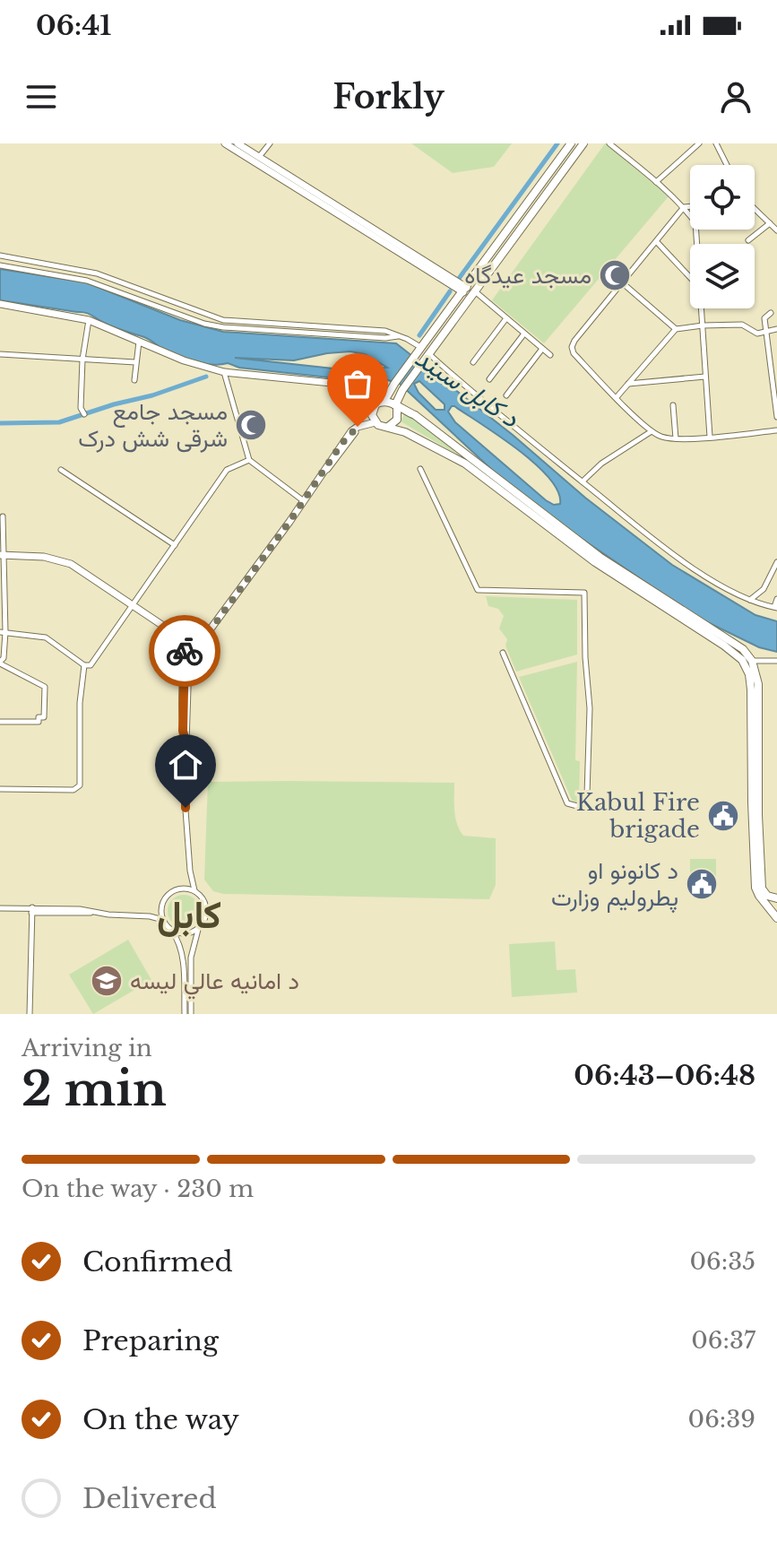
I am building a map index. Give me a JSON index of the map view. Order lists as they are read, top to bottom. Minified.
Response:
{"districts":["کابل"],"water":["د کابل سيند"],"places":{"mosque":["مسجد عیدگاه","مسجد جامع شرقی شش درک"],"public building":["Kabul Fire brigade","د کانونو او پطرولیم وزارت"],"school or university":["د امانیه عالي لیسه"]},"page":{"status":"06:41","header":"Forkly","heading":["2 min","Arriving in","06:43–06:48"],"bar":"On the way · 230 m","list":[["Confirmed","06:35"],["Preparing","06:37"],["On the way","06:39"],"Delivered"]}}
